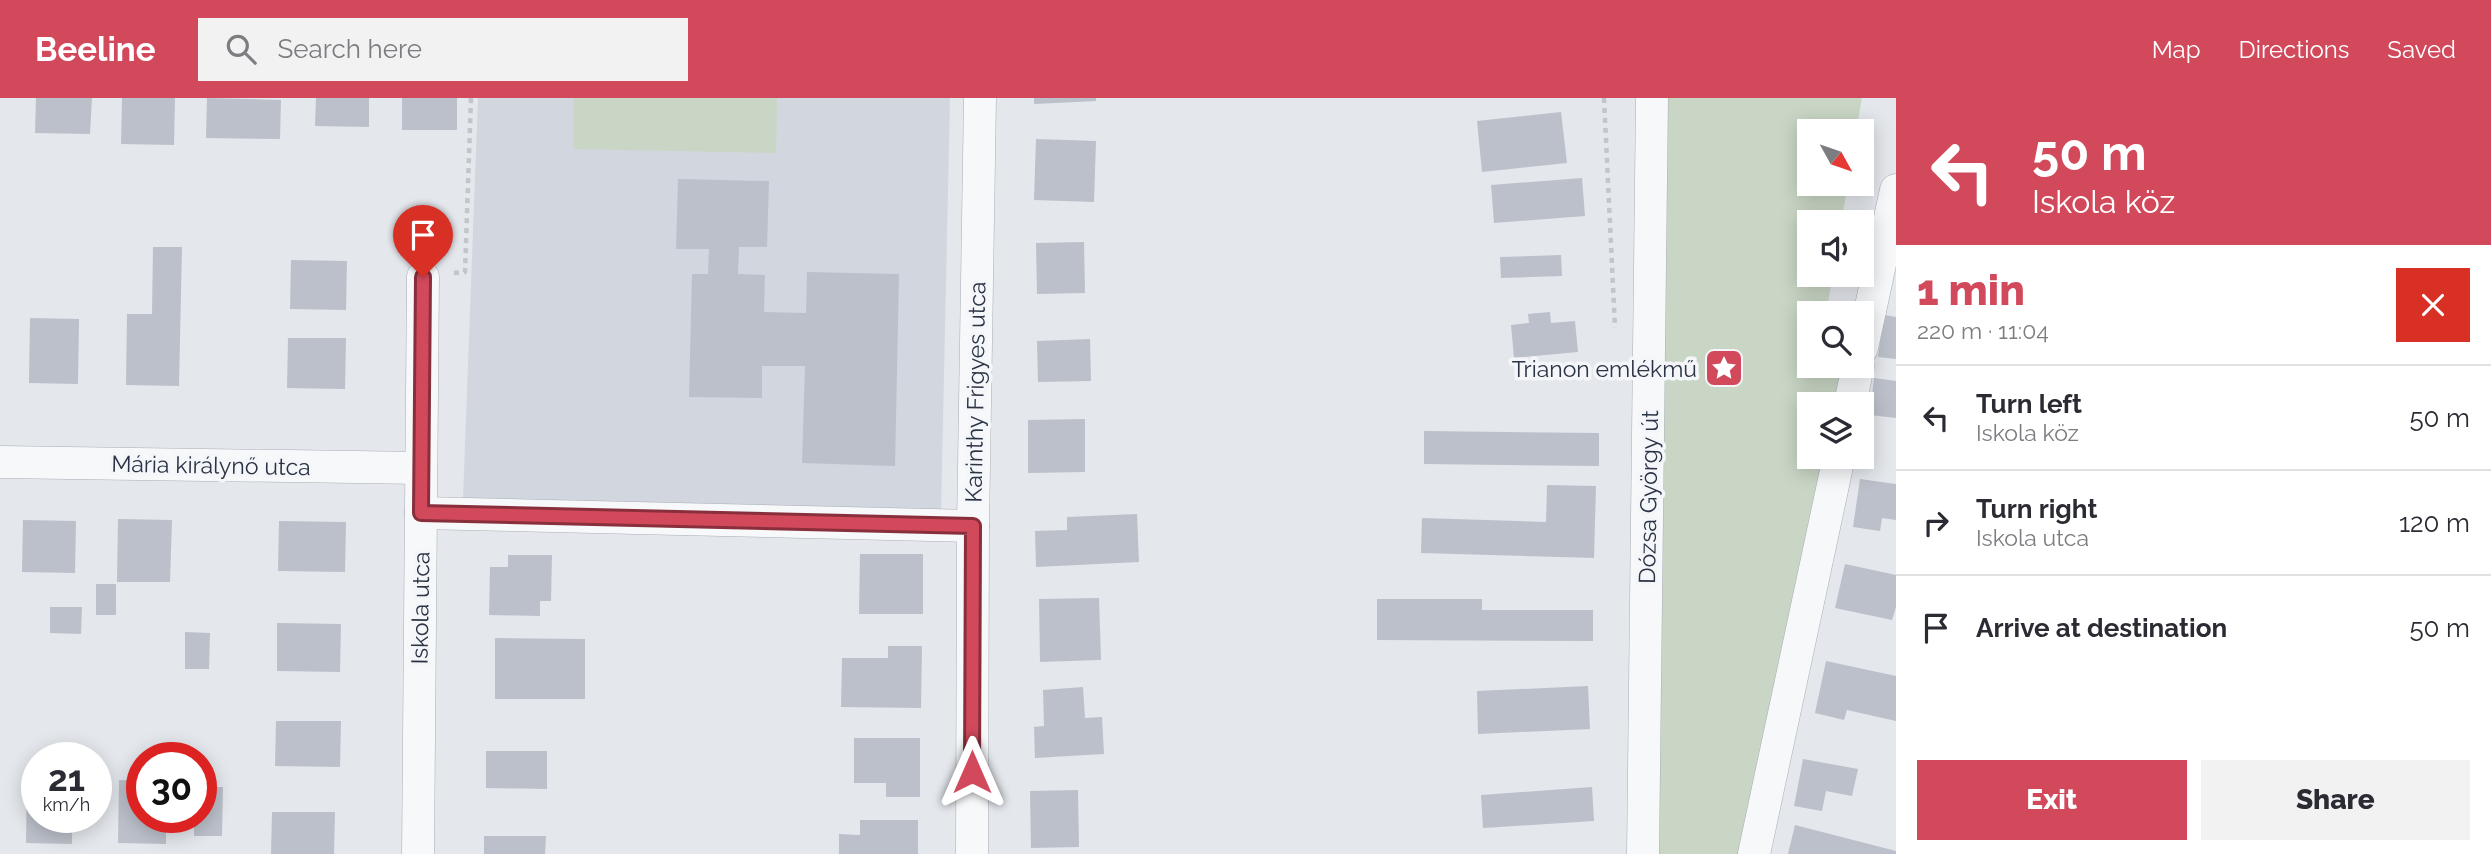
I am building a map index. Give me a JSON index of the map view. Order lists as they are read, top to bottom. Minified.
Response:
{"streets":{"street":["Karinthy Frigyes utca","Mária királynő utca","Dózsa György út","Iskola utca"]},"crossings":[["Mária királynő utca","Iskola utca"]],"places":{"place":["Trianon emlékmű"]},"north":"bottom right","page":{"header":"Beeline","search":"Search here","nav":["Map","Directions","Saved"],"turn":["50 m","Iskola köz"],"heading":["1 min","220 m · 11:04"],"list":[{"name":"Turn left","note":"Iskola köz","value":"50 m"},{"name":"Turn right","note":"Iskola utca","value":"120 m"},{"name":"Arrive at destination","value":"50 m"}],"speed":"21 km/h","limit":"30","buttons":["Exit","Share"]}}
